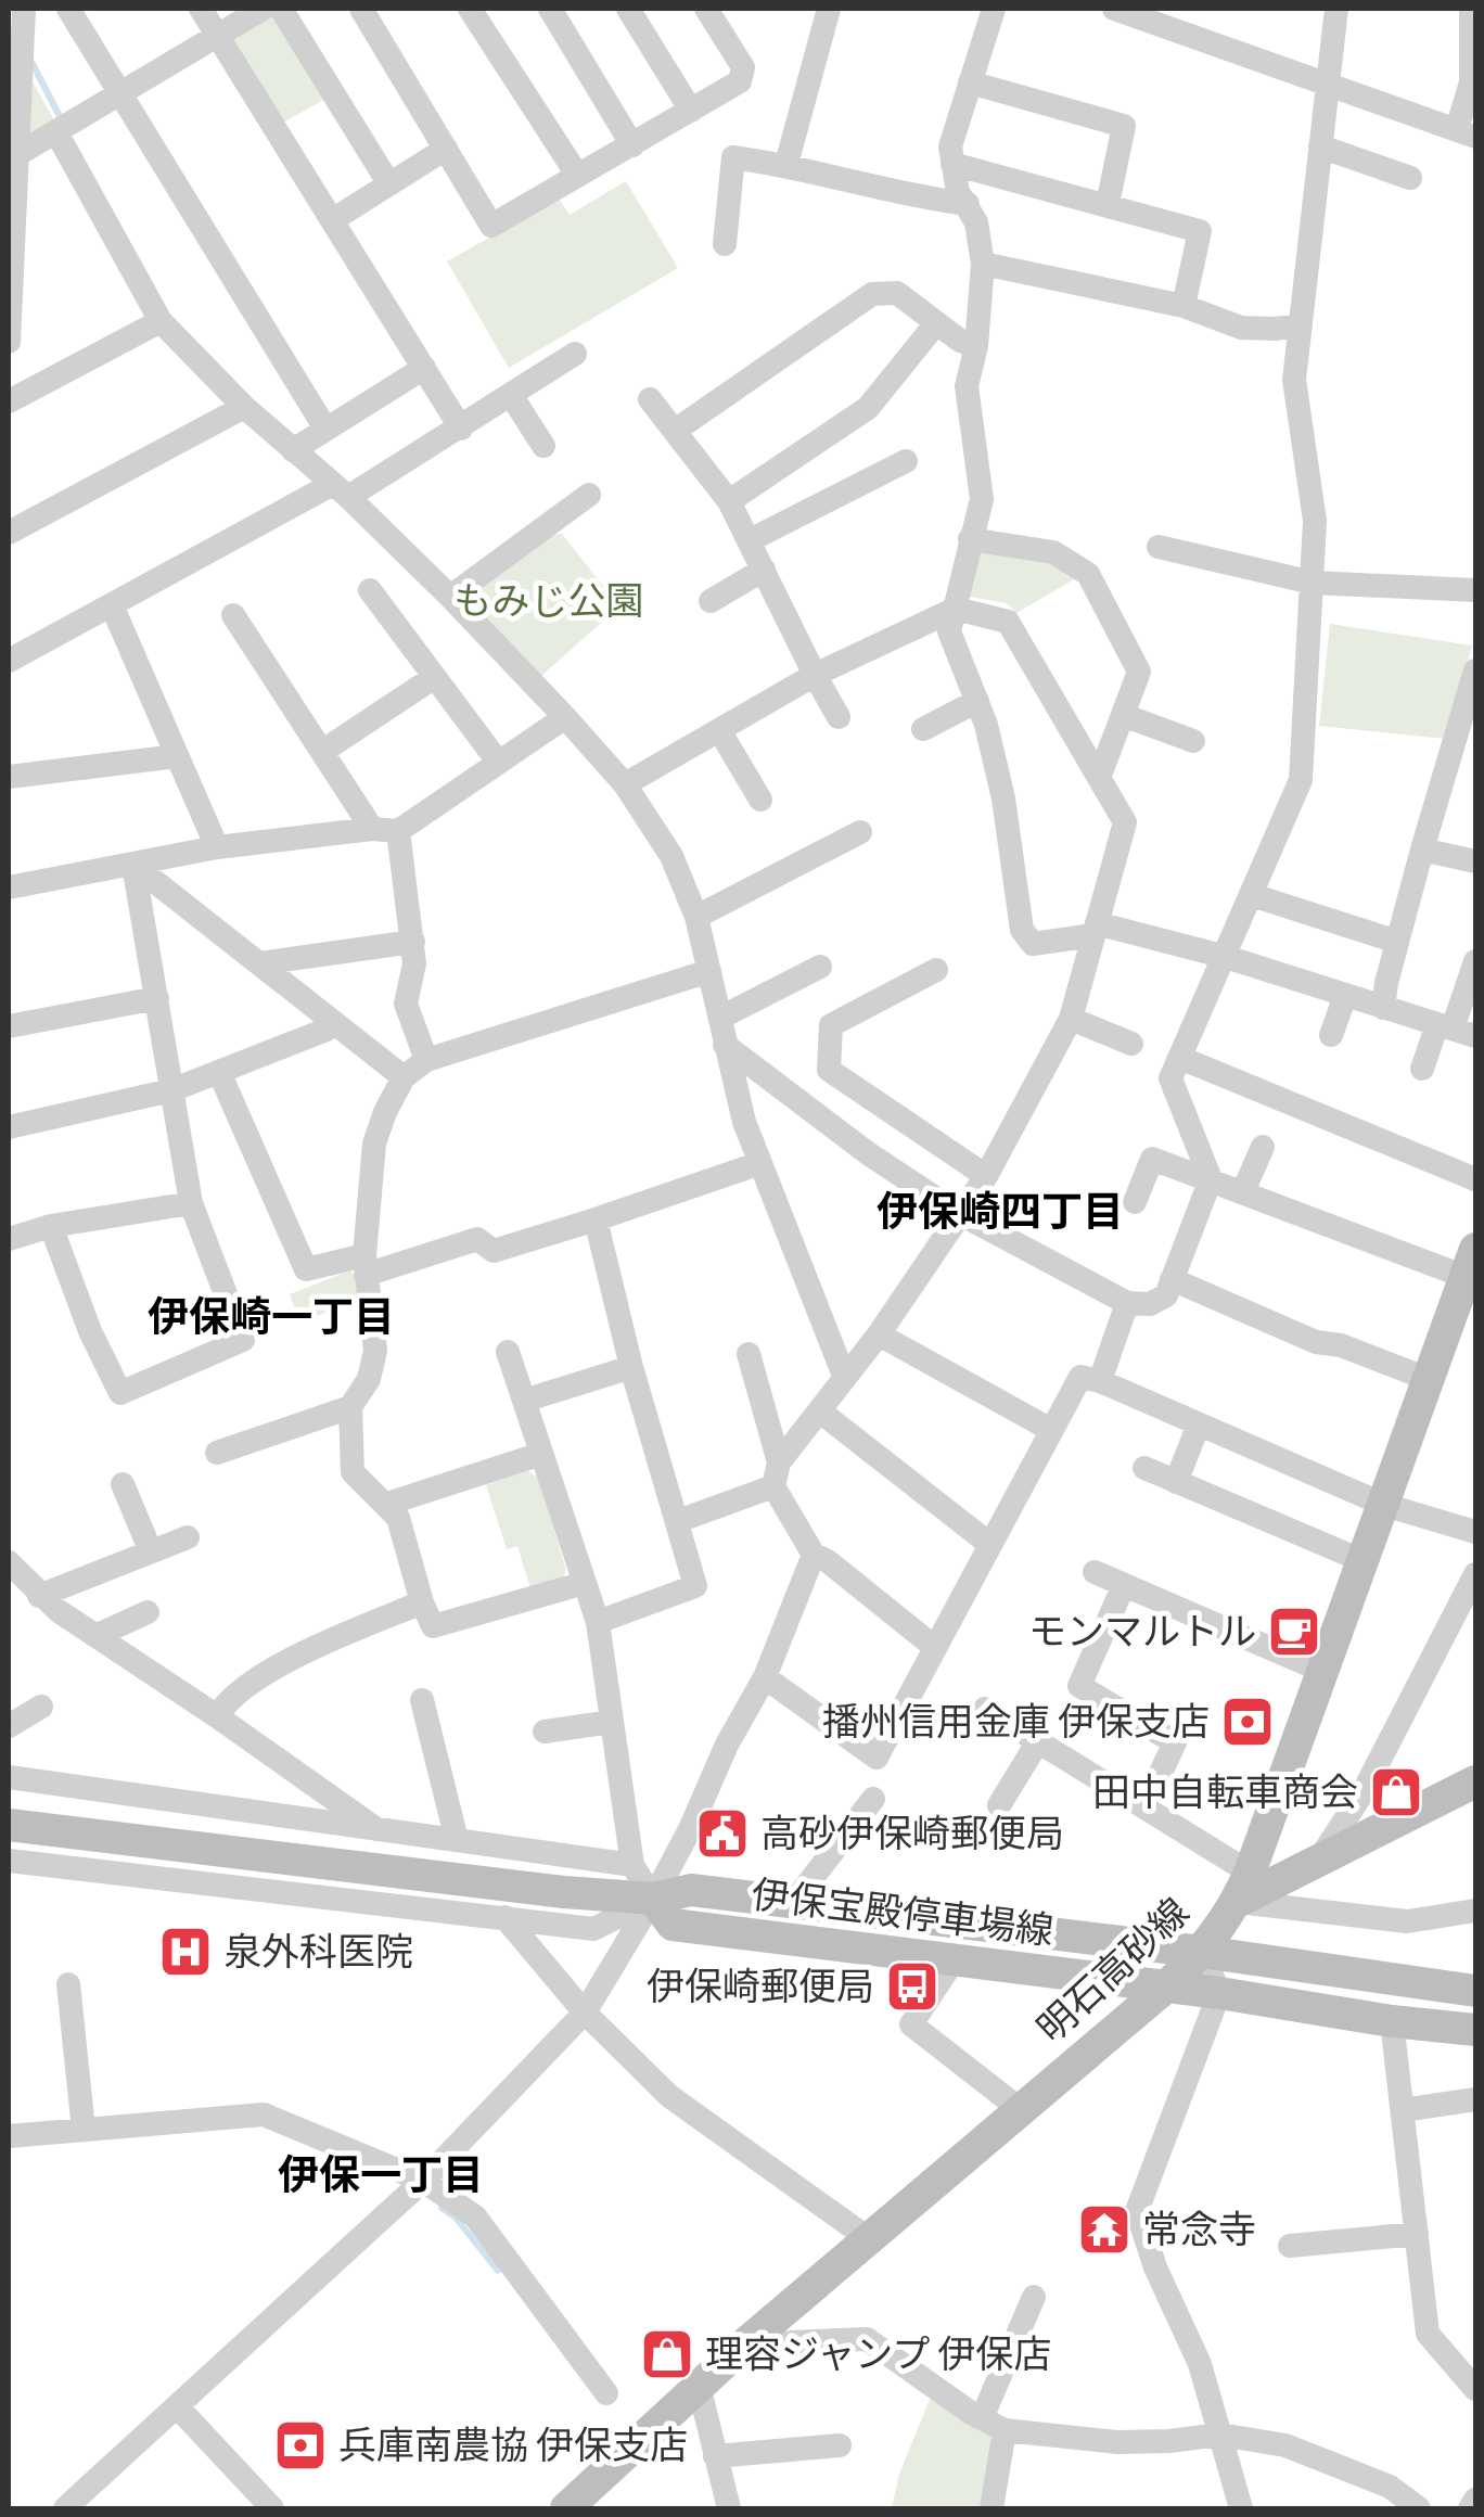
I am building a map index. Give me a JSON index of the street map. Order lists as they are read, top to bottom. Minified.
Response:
{"streets":{"main road":["伊保宝殿停車場線","明石高砂線"]},"crossings":[["伊保宝殿停車場線","明石高砂線"]],"districts":["伊保崎四丁目","伊保崎一丁目","伊保一丁目"],"parks":["もみじ公園"],"places":{"cafe":["モンマルトル"],"bank":["播州信用金庫 伊保支店","兵庫南農協 伊保支店"],"shop":["田中自転車商会","理容ジャンプ 伊保店"],"public building":["高砂伊保崎郵便局"],"hospital":["泉外科医院"],"bus stop":["伊保崎郵便局"],"temple":["常念寺"]}}
